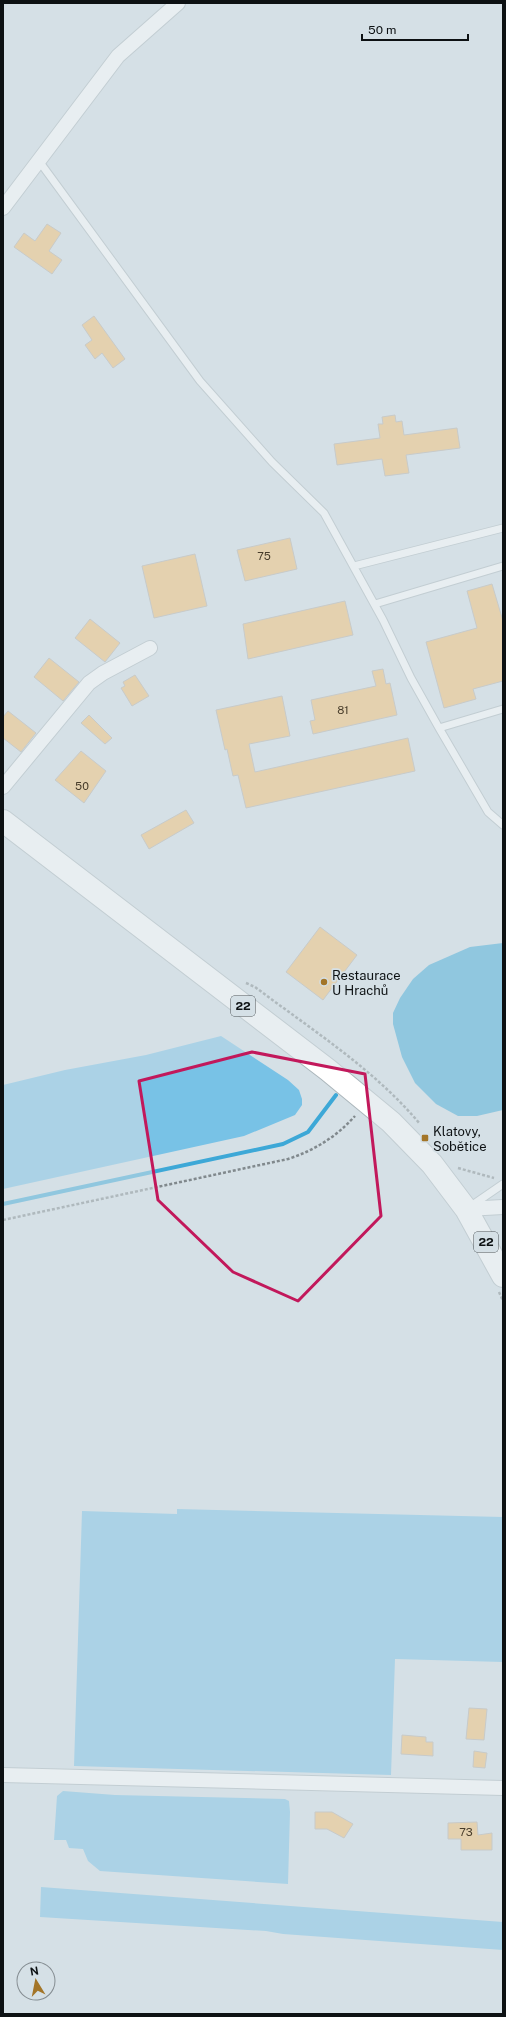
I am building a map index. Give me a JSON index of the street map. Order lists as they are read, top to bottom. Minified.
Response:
{"streets":{"main road":["22"]},"places":{"other":["Restaurace U Hrachů"],"transit":["Klatovy, Sobětice"]},"house_numbers":["75","81","50","73"],"scale_bar":"50 m","north":"top"}
